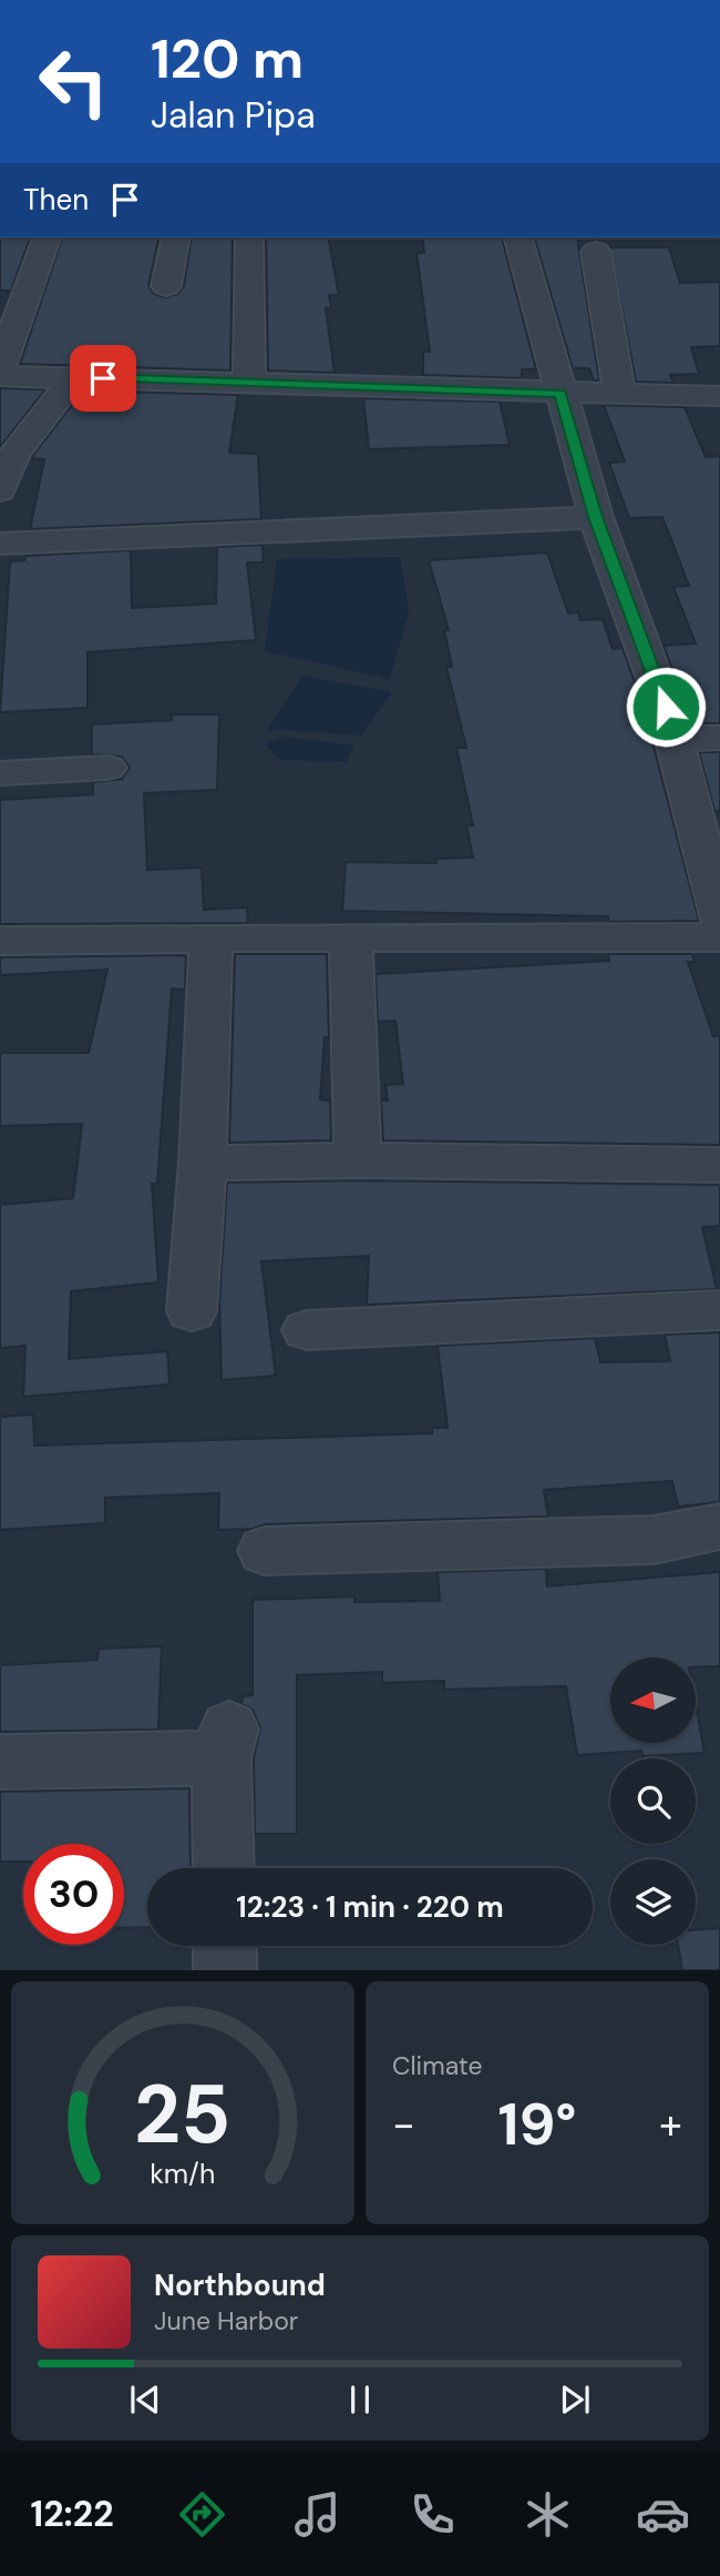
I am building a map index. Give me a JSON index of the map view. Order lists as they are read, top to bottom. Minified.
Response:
{"north":"left","page":{"turn":["120 m","Jalan Pipa"],"then":"Then","limit":"30","trip":"12:23 · 1 min · 220 m","tile":"Climate","heat":["−","19°","+"],"song":["Northbound","June Harbor"],"tabs":"12:22","gauge":["25","km/h"]}}
